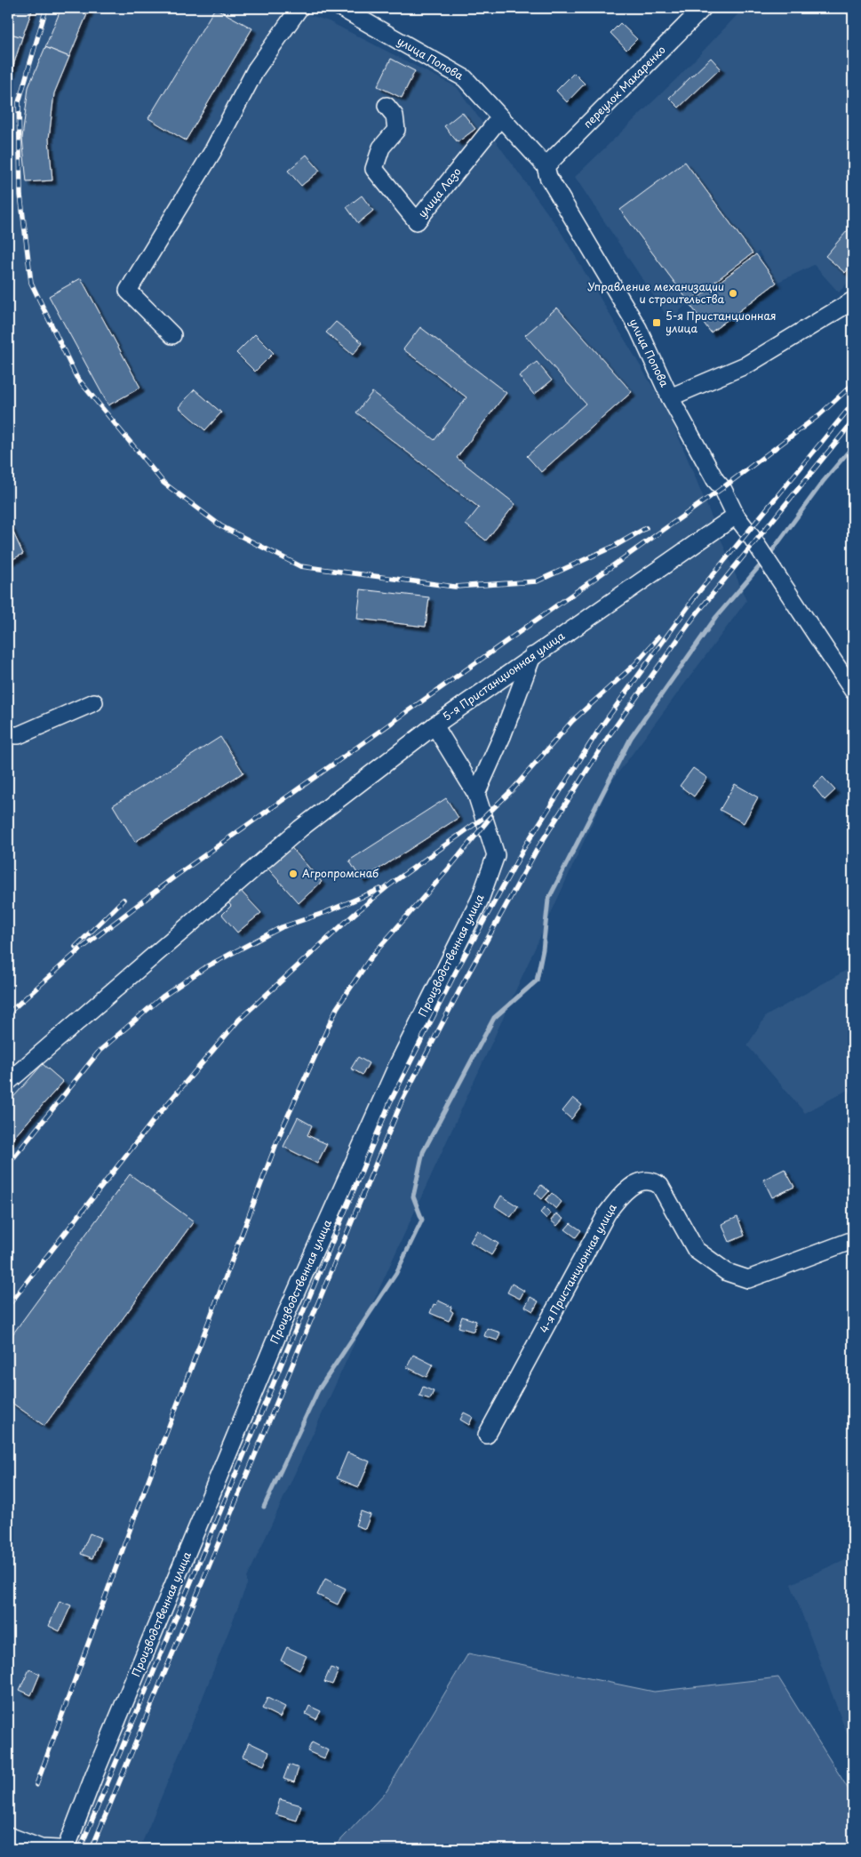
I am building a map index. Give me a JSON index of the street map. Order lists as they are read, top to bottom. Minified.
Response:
{"streets":{"street":["улица Попова","переулок Макаренко","улица Лазо","5-я Пристанционная улица","Производственная улица","4-я Пристанционная улица"]},"crossings":[["улица Попова","переулок Макаренко"],["улица Попова","улица Лазо"],["улица Попова","5-я Пристанционная улица"],["5-я Пристанционная улица","Производственная улица"]],"places":{"other":["Управление механизации и строительства","Агропромснаб"],"transit":["5-я Пристанционная улица"]}}
